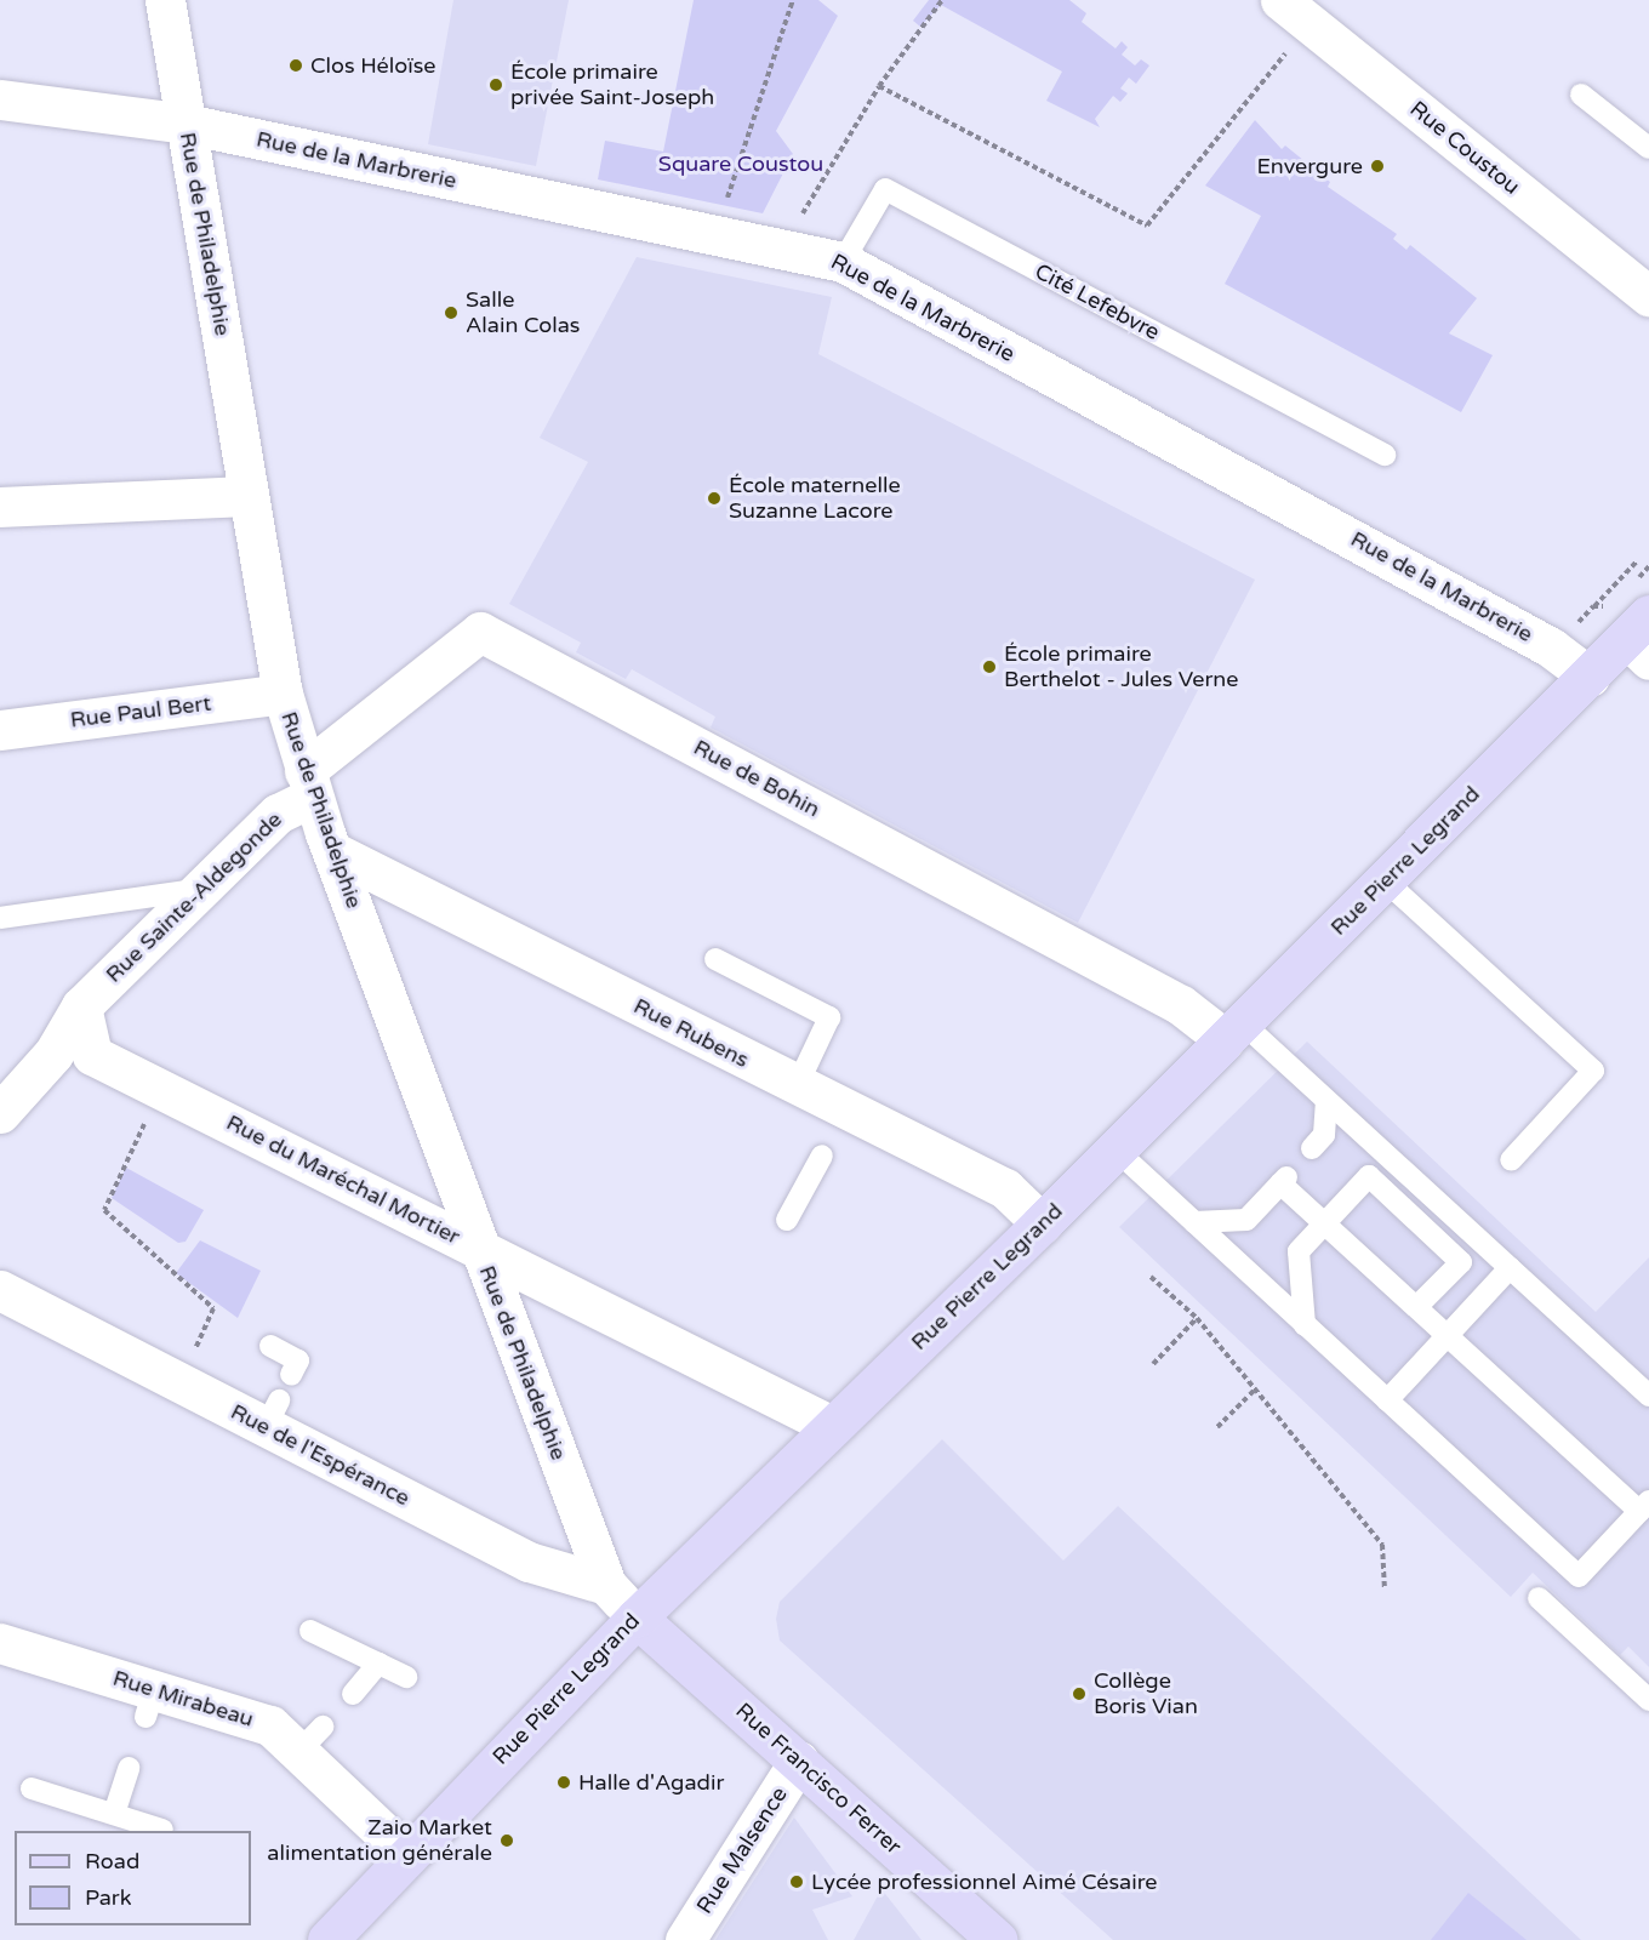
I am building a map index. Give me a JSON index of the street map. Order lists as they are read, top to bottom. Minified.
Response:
{"streets":{"main road":["Rue Pierre Legrand","Rue Francisco Ferrer"],"street":["Rue Coustou","Rue de la Marbrerie","Rue de Philadelphie","Rue Paul Bert","Rue de Bohin","Rue Sainte-Aldegonde","Rue Rubens","Rue du Maréchal Mortier","Rue de l'Espérance","Rue Mirabeau","Rue Malsence"],"lane":["Cité Lefebvre"]},"crossings":[["Rue de la Marbrerie","Rue de Philadelphie"],["Rue de la Marbrerie","Cité Lefebvre"],["Rue de la Marbrerie","Rue Pierre Legrand"],["Rue de Philadelphie","Rue Paul Bert"],["Rue de Philadelphie","Rue de Bohin"],["Rue de Philadelphie","Rue Sainte-Aldegonde"],["Rue de Philadelphie","Rue Rubens"],["Rue de Philadelphie","Rue du Maréchal Mortier"],["Rue de Philadelphie","Rue de l'Espérance"],["Rue de Bohin","Rue Pierre Legrand"],["Rue de Bohin","Rue Sainte-Aldegonde"],["Rue Pierre Legrand","Rue Rubens"],["Rue Pierre Legrand","Rue du Maréchal Mortier"],["Rue Pierre Legrand","Rue Mirabeau"],["Rue Pierre Legrand","Rue Francisco Ferrer"],["Rue Sainte-Aldegonde","Rue du Maréchal Mortier"],["Rue Francisco Ferrer","Rue Malsence"]],"parks":["Square Coustou"],"places":["Clos Héloïse","École primaire privée Saint-Joseph","Envergure","Salle Alain Colas","École maternelle Suzanne Lacore","École primaire Berthelot - Jules Verne","Collège Boris Vian","Halle d'Agadir","Zaio Market alimentation générale","Lycée professionnel Aimé Césaire"],"legend":["Road","Park"]}
